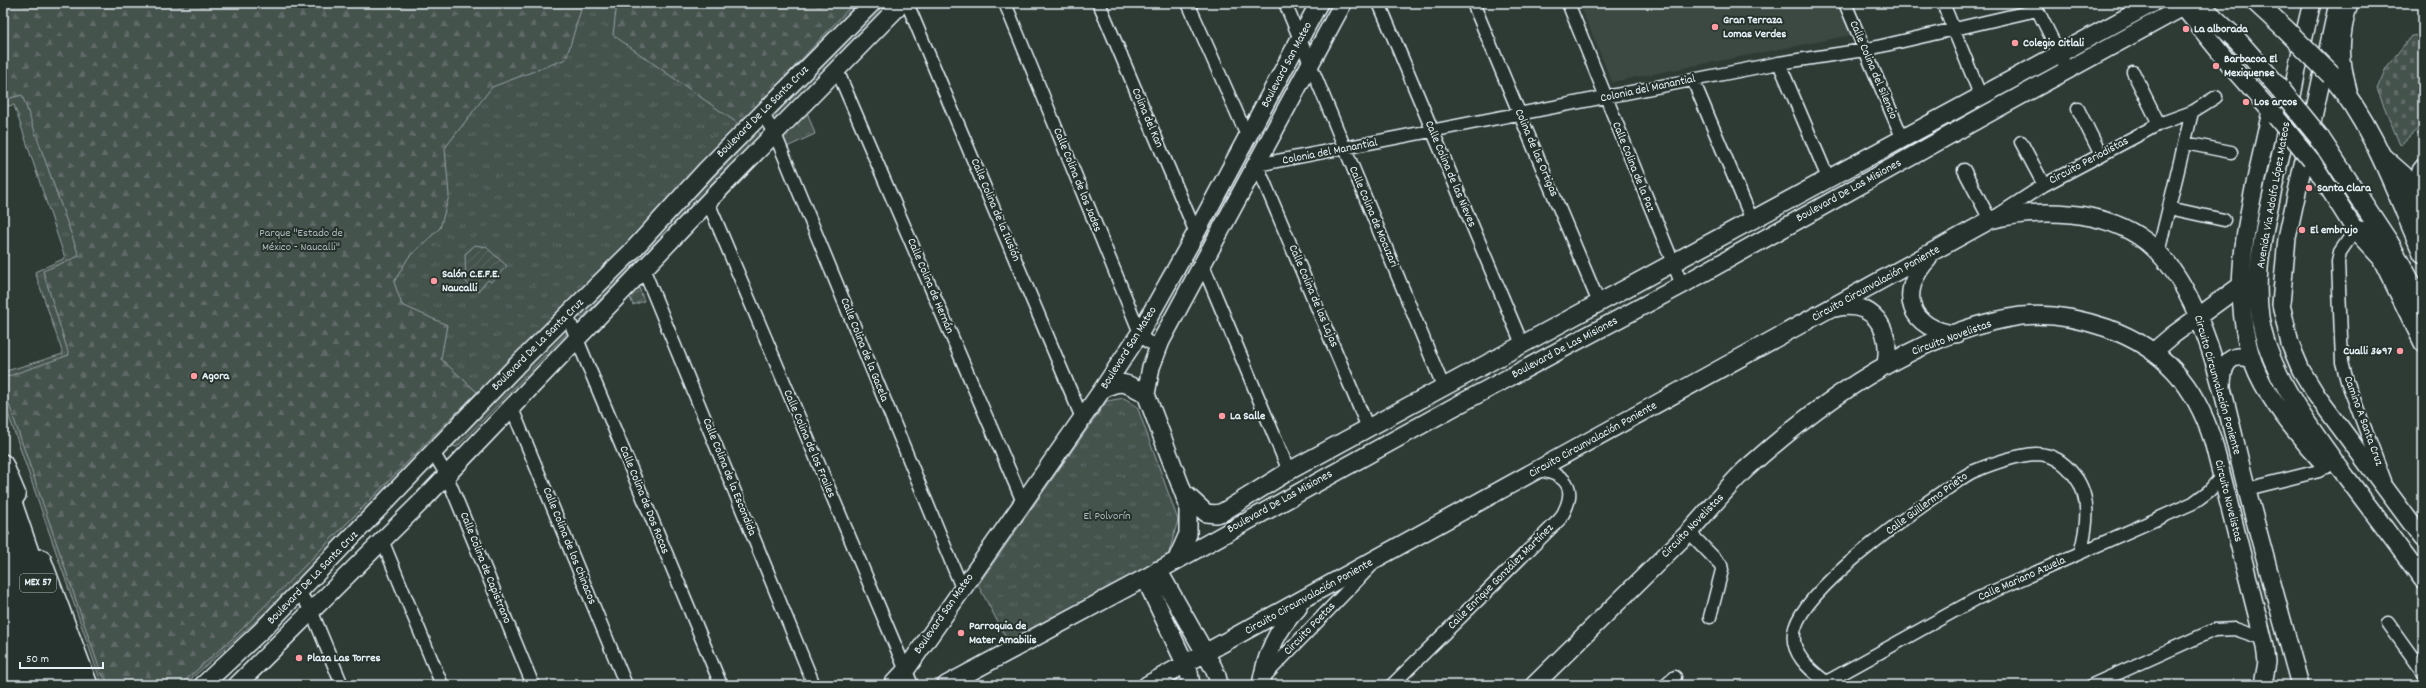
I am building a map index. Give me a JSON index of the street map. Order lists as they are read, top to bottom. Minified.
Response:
{"streets":{"highway":["MEX 57"],"main road":["Boulevard San Mateo","Boulevard De La Santa Cruz","Boulevard De Las Misiones","Avenida Via Adolfo López Mateos","Circuito Circunvalación Poniente","Circuito Novelistas","Circuito Poetas"],"street":["Calle Colina del Silencio","Colonia del Manantial","Colina del Kan","Colina de las Ortigas","Circuito Periodistas","Calle Colina de la Paz","Calle Colina de las Nieves","Calle Colina de los Jades","Calle Colina de la Ilusión","Calle Colina de Mocuzari","Calle Colina de Hernán","Calle Colina de las Lajas","Calle Colina de la Gacela","Camino A Santa Cruz","Calle Colina de los Frailes","Calle Colina de la Escondida","Calle Colina de Dos Rocas","Calle Guillermo Prieto","Calle Colina de los Chinacos","Calle Colina de Capistrano","Calle Enrique González Martínez","Calle Mariano Azuela"]},"crossings":[["Boulevard San Mateo","Colonia del Manantial"],["Boulevard San Mateo","Colina del Kan"],["Boulevard San Mateo","Calle Colina de los Jades"],["Boulevard San Mateo","Calle Colina de la Ilusión"],["Boulevard San Mateo","Calle Colina de Mocuzari"],["Boulevard San Mateo","Calle Colina de Hernán"],["Boulevard San Mateo","Calle Colina de las Lajas"],["Boulevard San Mateo","Calle Colina de la Gacela"],["Boulevard San Mateo","Calle Colina de los Frailes"],["Calle Colina del Silencio","Colonia del Manantial"],["Calle Colina del Silencio","Boulevard De Las Misiones"],["Colonia del Manantial","Colina de las Ortigas"],["Colonia del Manantial","Calle Colina de la Paz"],["Colonia del Manantial","Calle Colina de las Nieves"],["Colonia del Manantial","Calle Colina de Mocuzari"],["Colonia del Manantial","Calle Colina de las Lajas"],["Boulevard De La Santa Cruz","Calle Colina de Hernán"],["Boulevard De La Santa Cruz","Calle Colina de la Gacela"],["Boulevard De La Santa Cruz","Calle Colina de los Frailes"],["Boulevard De La Santa Cruz","Calle Colina de la Escondida"],["Boulevard De La Santa Cruz","Calle Colina de Dos Rocas"],["Boulevard De La Santa Cruz","Calle Colina de los Chinacos"],["Boulevard De La Santa Cruz","Calle Colina de Capistrano"],["Colina de las Ortigas","Boulevard De Las Misiones"],["Circuito Periodistas","Circuito Circunvalación Poniente"],["Calle Colina de la Paz","Boulevard De Las Misiones"],["Calle Colina de las Nieves","Boulevard De Las Misiones"],["Boulevard De Las Misiones","Calle Colina de Mocuzari"],["Boulevard De Las Misiones","Calle Colina de las Lajas"],["Avenida Via Adolfo López Mateos","Camino A Santa Cruz"],["Circuito Circunvalación Poniente","Calle Enrique González Martínez"],["Circuito Circunvalación Poniente","Circuito Poetas"],["Circuito Novelistas","Calle Mariano Azuela"],["Calle Guillermo Prieto","Calle Mariano Azuela"]],"parks":["Parque \"Estado de México - Naucalli\"","El Polvorín"],"places":["Gran Terraza Lomas Verdes","La alborada","Colegio Citlali","Barbacoa El Mexiquense","Los arcos","Santa Clara","El embrujo","Salón C.E.F.E. Naucalli","Cualli 3697","Agora","La Salle","Parroquia de Mater Amabilis","Plaza Las Torres"],"scale_bar":"50 m"}
